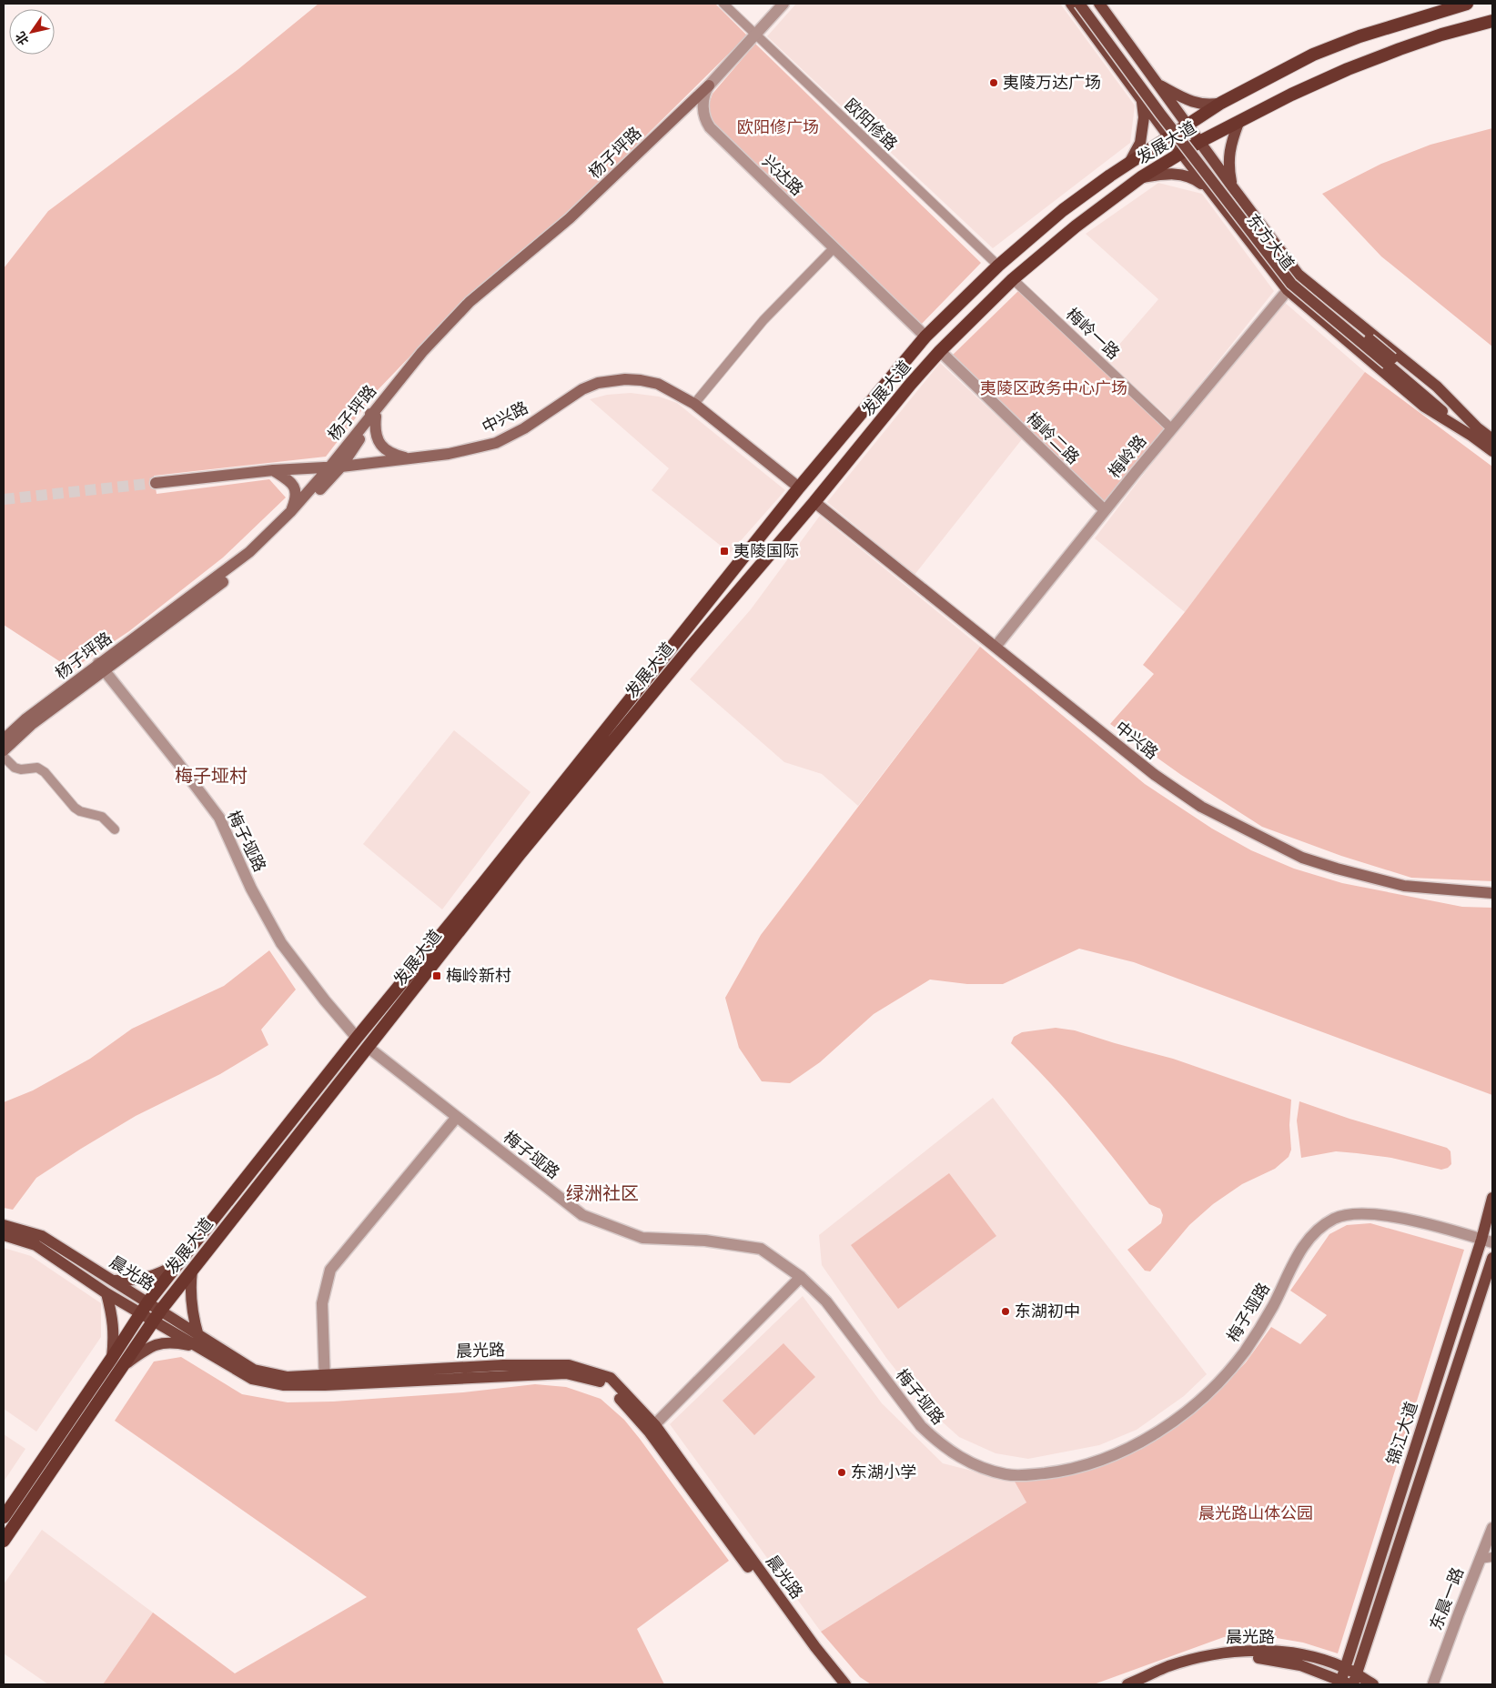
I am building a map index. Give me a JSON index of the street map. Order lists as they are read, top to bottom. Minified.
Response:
{"streets":{"highway":["发展大道"],"main road":["杨子坪路","东方大道","中兴路","晨光路","锦江大道"],"street":["欧阳修路","兴达路","梅岭一路","梅岭二路","梅岭路","梅子垭路","东晨一路"]},"crossings":[["欧阳修路","发展大道"],["欧阳修路","兴达路"],["发展大道","兴达路"],["发展大道","东方大道"],["发展大道","梅岭一路"],["发展大道","中兴路"],["发展大道","梅岭二路"],["发展大道","梅子垭路"],["发展大道","晨光路"],["杨子坪路","兴达路"],["杨子坪路","中兴路"],["杨子坪路","梅子垭路"],["东方大道","梅岭路"],["梅岭一路","梅岭路"],["中兴路","梅岭路"],["梅岭二路","梅岭路"],["梅子垭路","锦江大道"],["晨光路","锦江大道"]],"districts":["梅子垭村","绿洲社区"],"parks":["欧阳修广场","夷陵区政务中心广场","晨光路山体公园"],"places":{"other":["夷陵万达广场","东湖初中","东湖小学"],"transit":["夷陵国际","梅岭新村"]},"north":"bottom left"}
